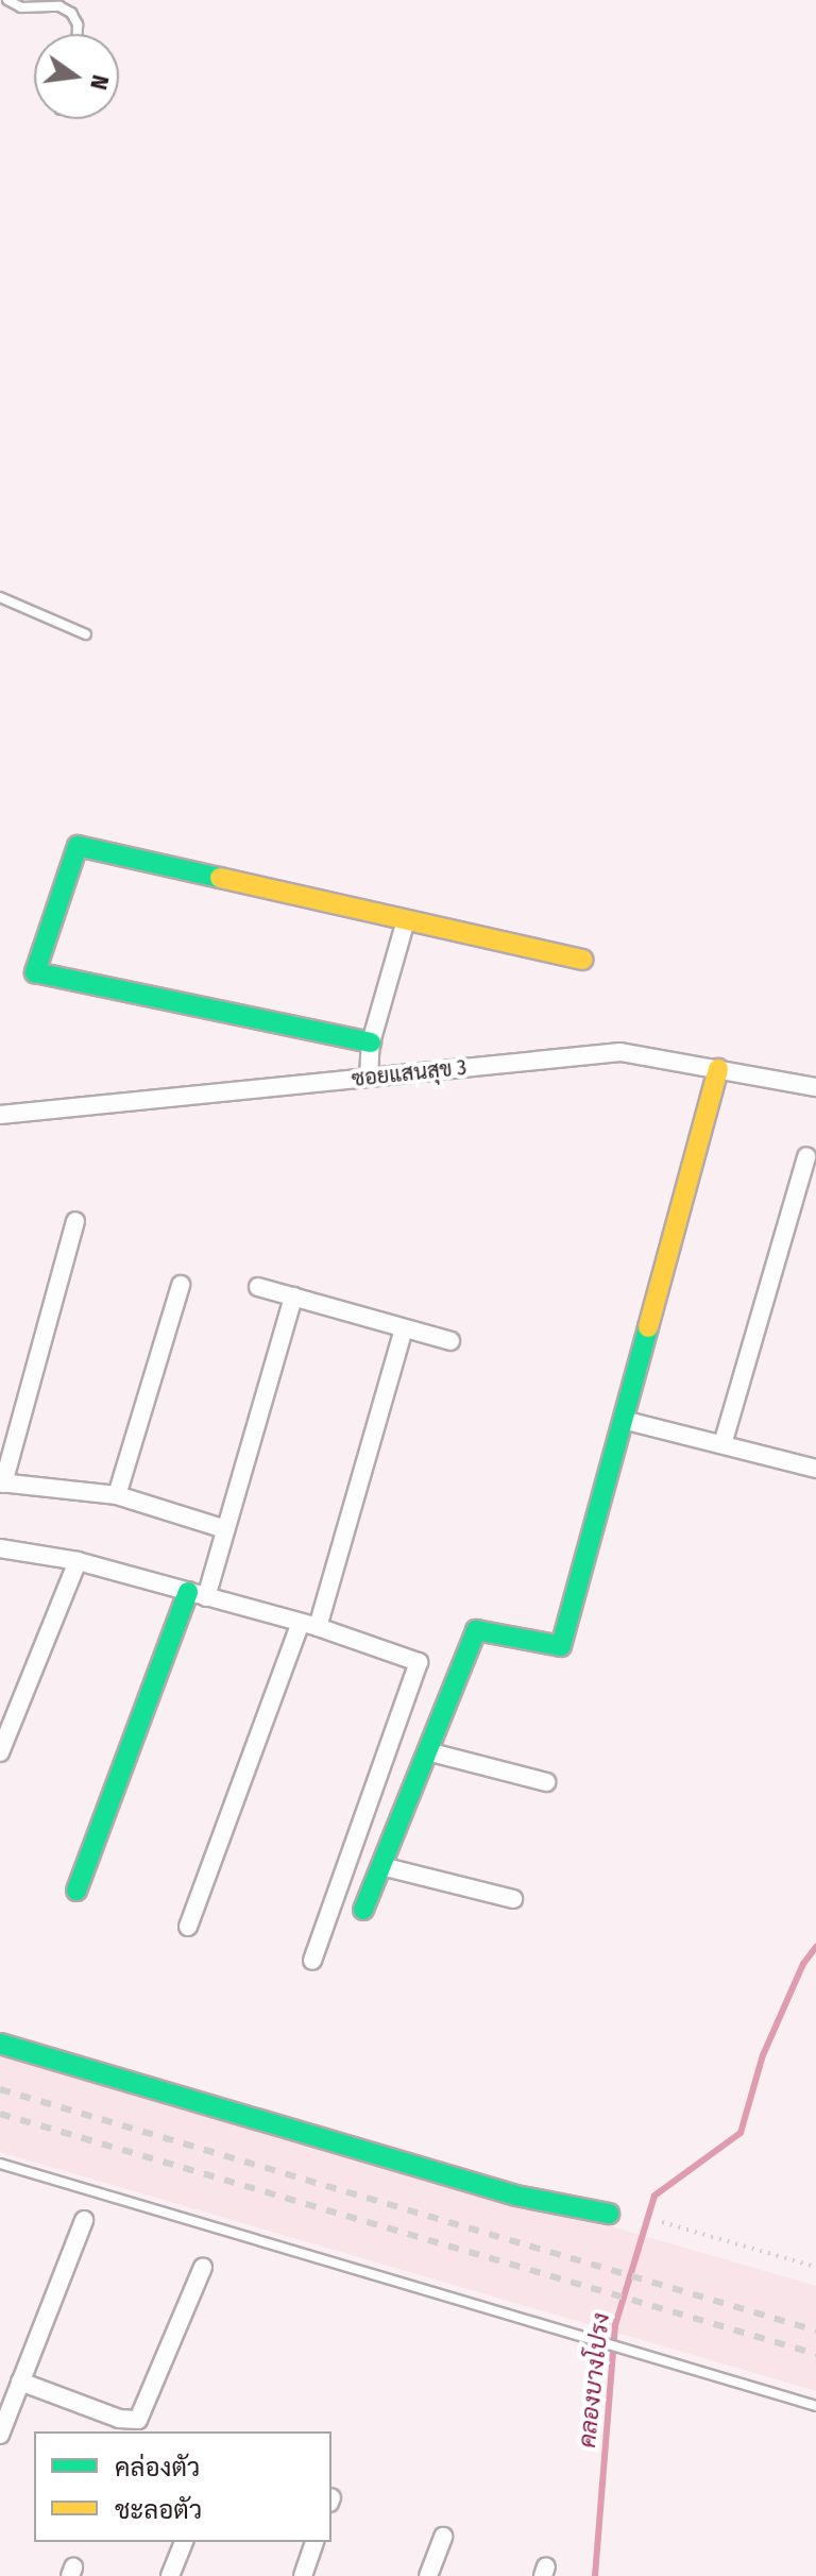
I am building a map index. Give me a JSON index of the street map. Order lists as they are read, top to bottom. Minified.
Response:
{"streets":{"street":["ซอยแสนสุข 3"]},"water":["คลองบางโปรง"],"legend":["คล่องตัว","ชะลอตัว"],"north":"right"}
